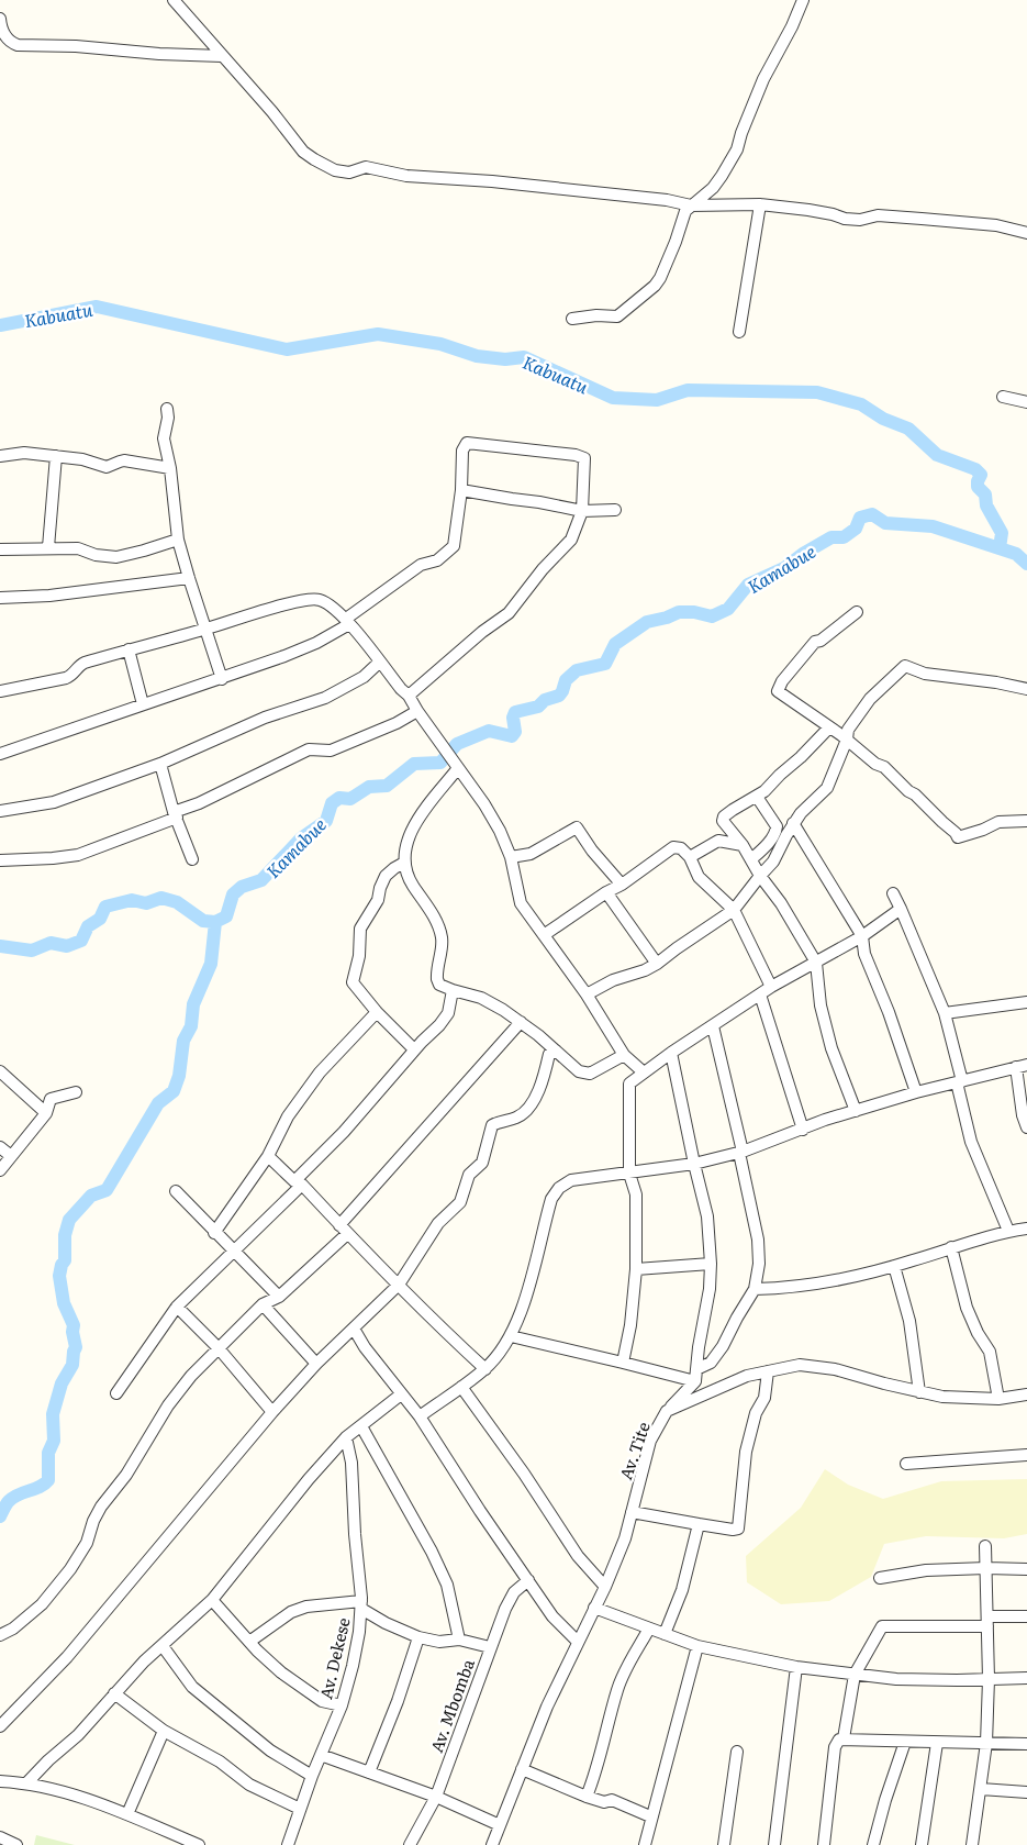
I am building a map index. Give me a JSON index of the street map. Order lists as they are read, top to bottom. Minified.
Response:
{"streets":{"street":["Av. Tite","Av. Dekese","Av. Mbomba"]},"water":["Kabuatu","Kamabue"]}
